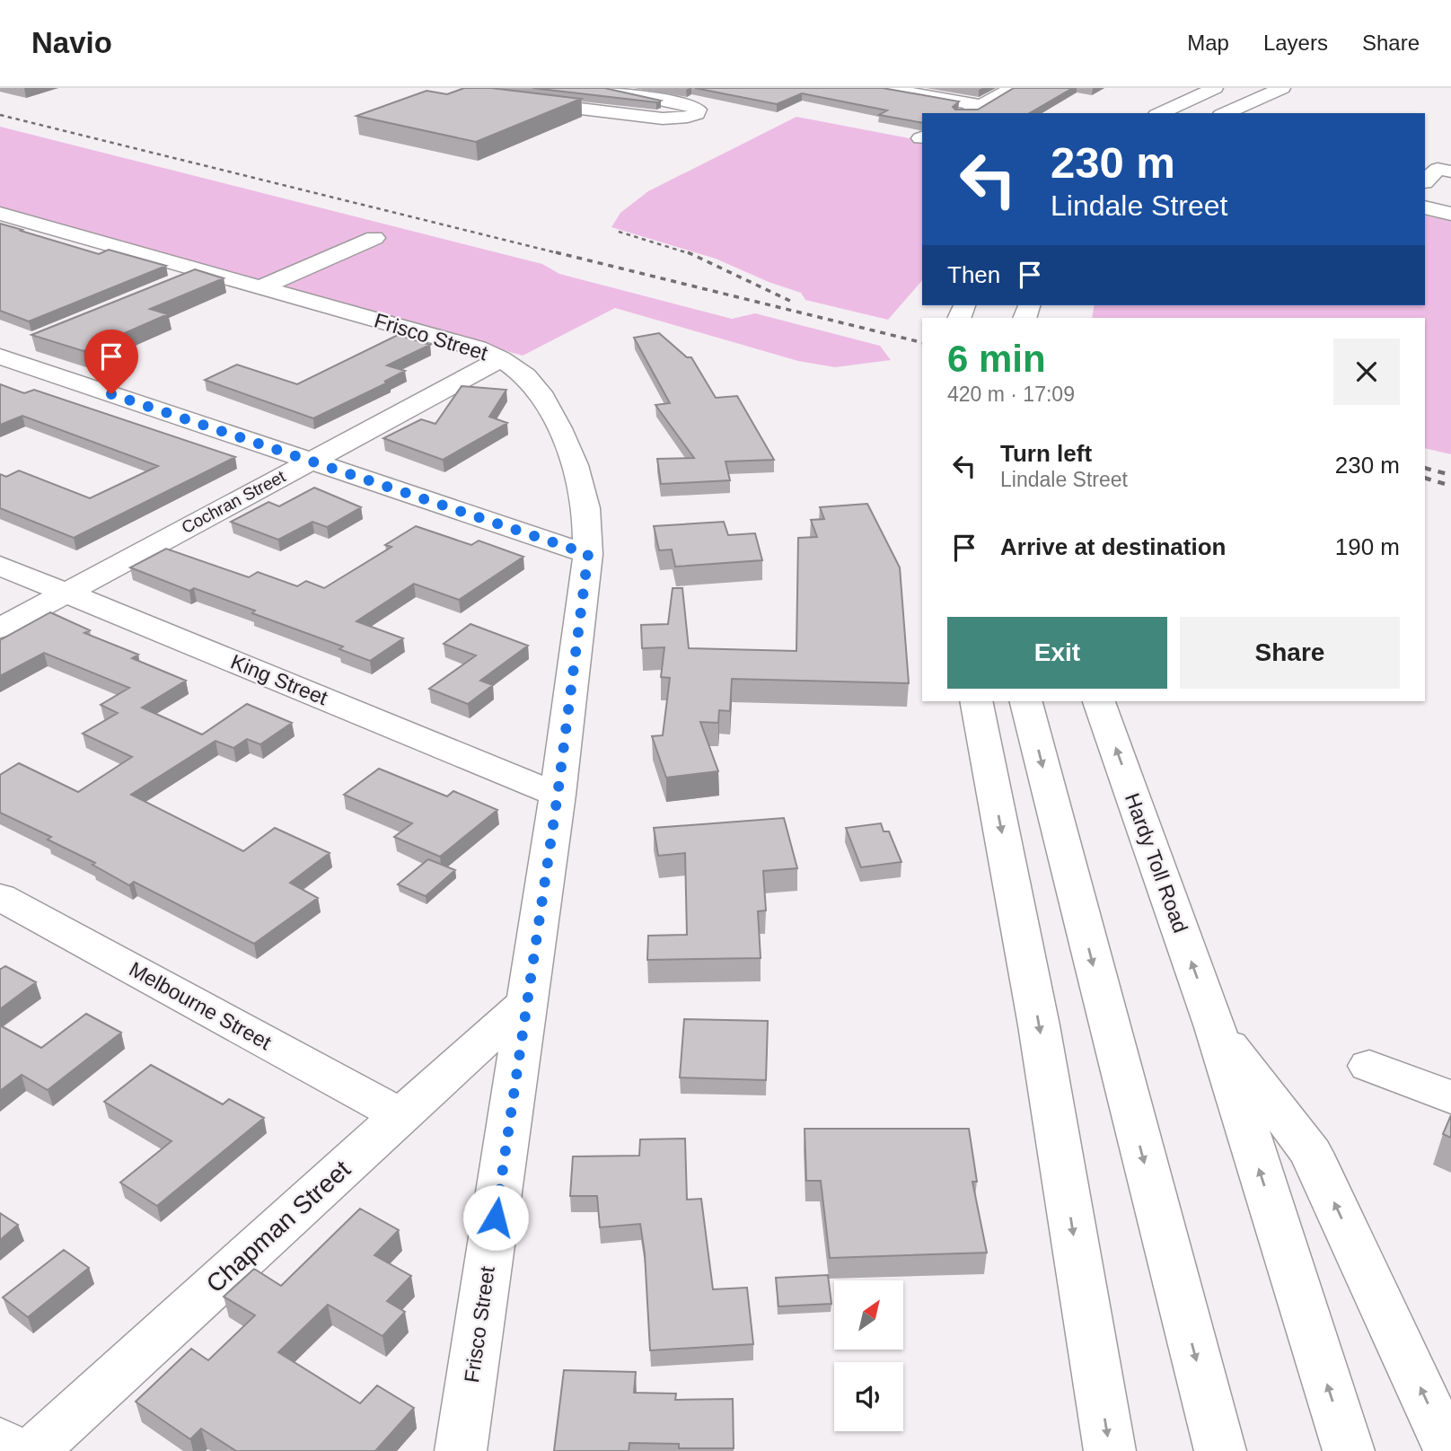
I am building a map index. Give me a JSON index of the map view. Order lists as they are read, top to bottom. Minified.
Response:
{"streets":{"main road":["Frisco Street","Cochran Street","King Street","Hardy Toll Road","Melbourne Street","Chapman Street"]},"crossings":[["Frisco Street","Cochran Street"],["Frisco Street","King Street"],["Frisco Street","Chapman Street"],["Cochran Street","King Street"],["Melbourne Street","Chapman Street"]],"north":"top right","page":{"header":"Navio","nav":["Map","Layers","Share"],"turn":["230 m","Lindale Street"],"then":"Then","heading":["6 min","420 m · 17:09"],"list":[{"name":"Turn left","note":"Lindale Street","value":"230 m"},{"name":"Arrive at destination","value":"190 m"}],"buttons":["Exit","Share"]}}
